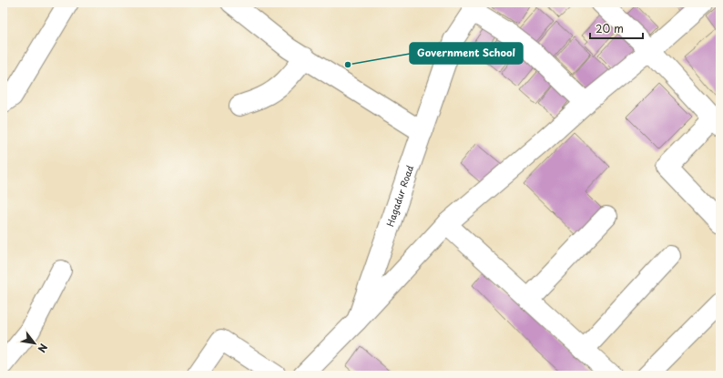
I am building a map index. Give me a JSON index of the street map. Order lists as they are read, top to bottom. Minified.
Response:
{"streets":{"street":["Hagadur Road"]},"places":["Government School"],"scale_bar":"20 m","north":"bottom right"}
